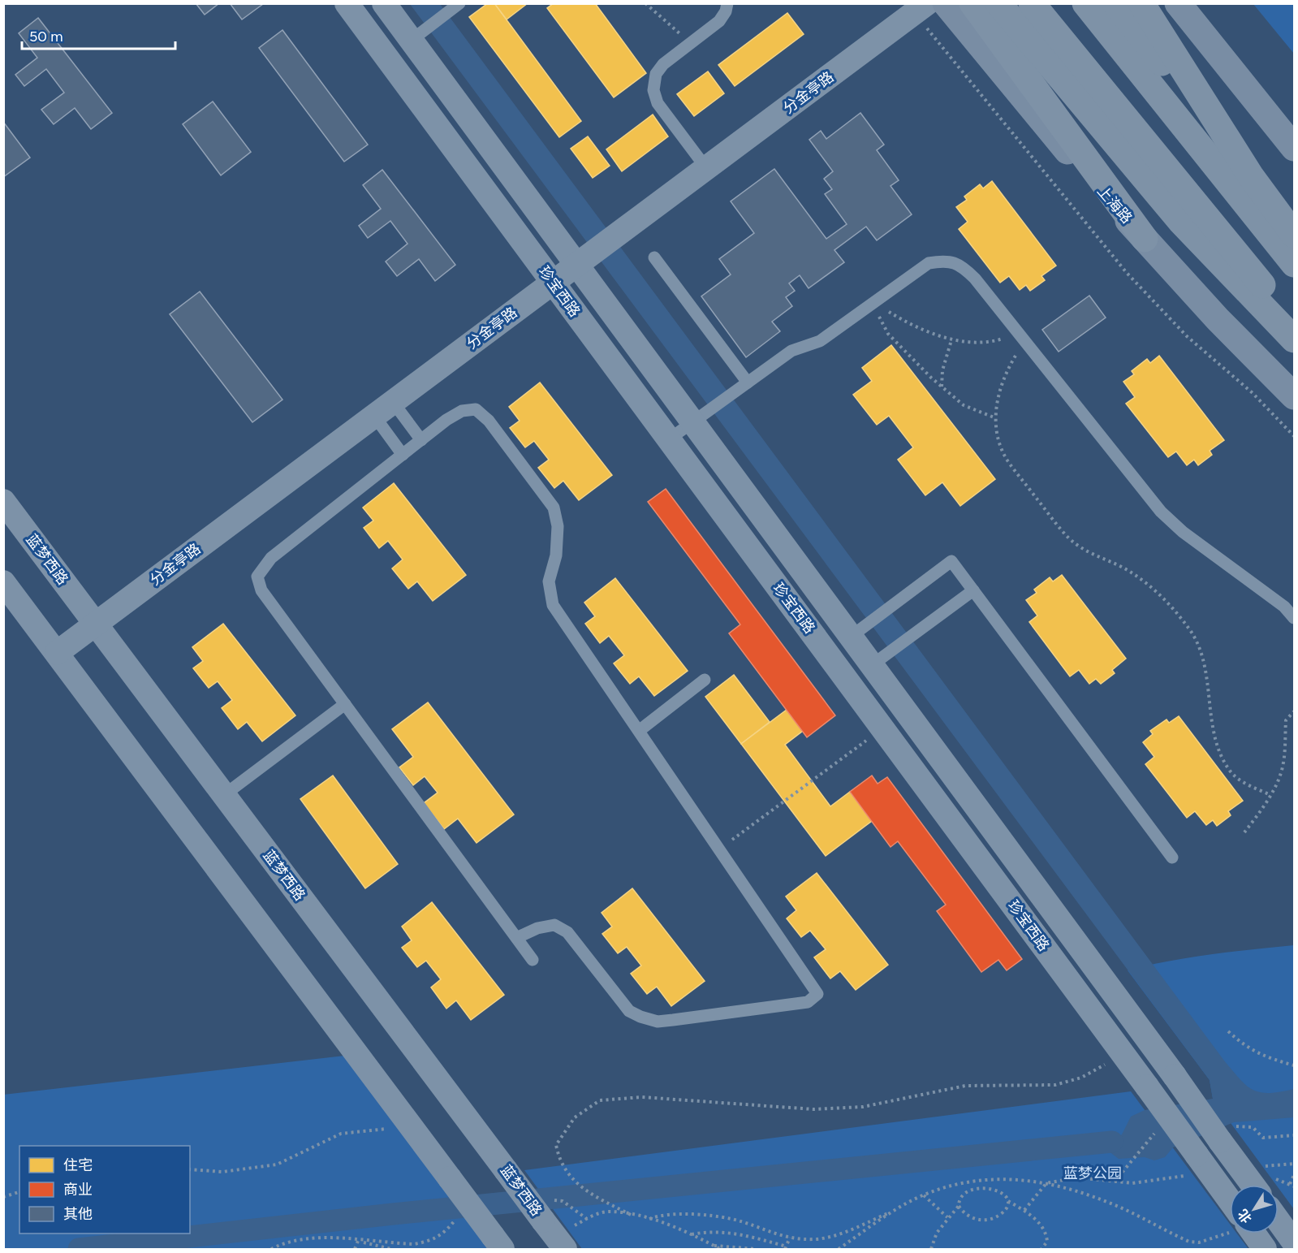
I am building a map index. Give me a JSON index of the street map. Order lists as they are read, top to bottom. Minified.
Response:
{"streets":{"main road":["上海路"],"street":["分金亭路","珍宝西路","蓝梦西路"]},"crossings":[["分金亭路","珍宝西路"],["分金亭路","蓝梦西路"]],"parks":["蓝梦公园"],"legend":["住宅","商业","其他"],"scale_bar":"50 m","north":"bottom left"}
